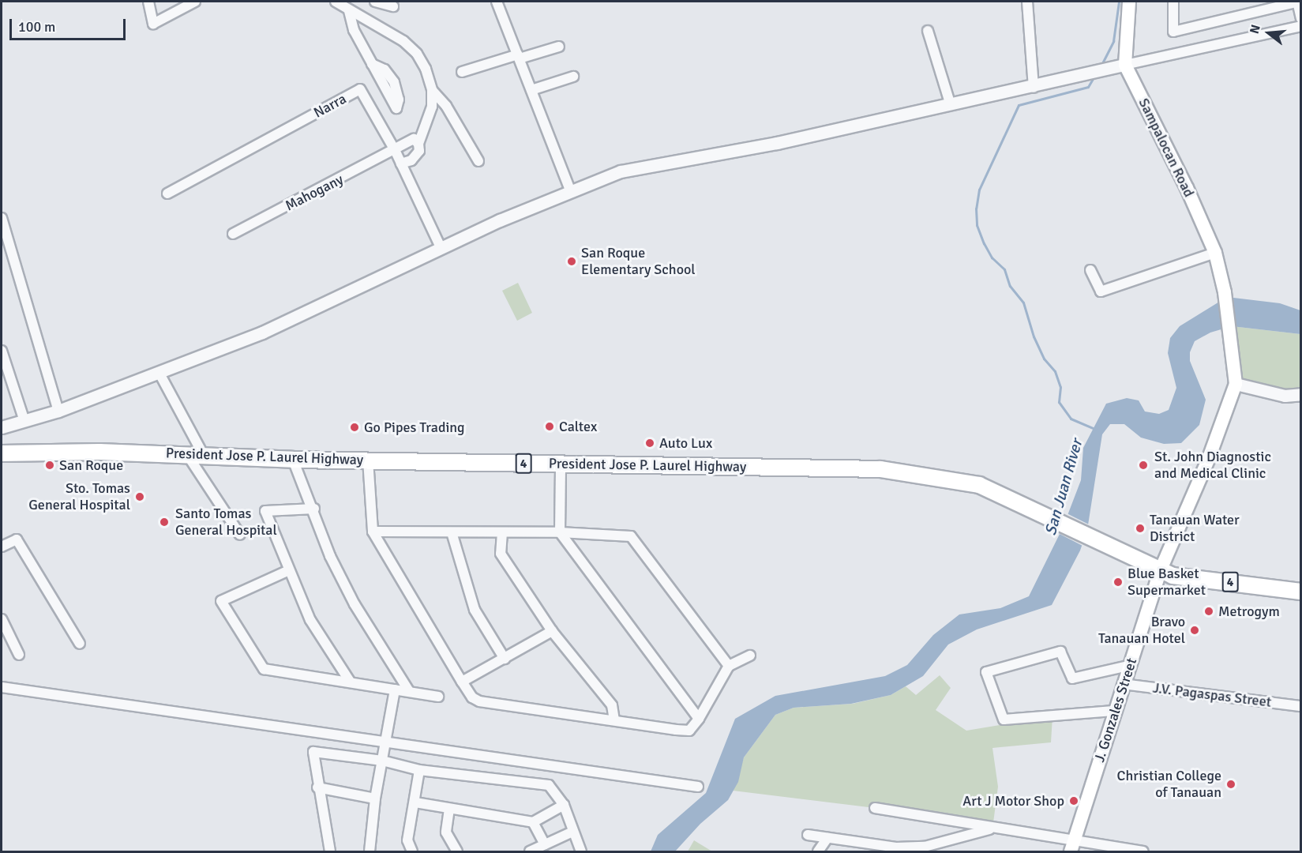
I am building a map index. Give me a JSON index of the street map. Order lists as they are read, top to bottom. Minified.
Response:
{"streets":{"highway":["President Jose P. Laurel Highway","4"],"main road":["Sampalocan Road","J. Gonzales Street"],"street":["Narra","Mahogany","J.V. Pagaspas Street"]},"crossings":[["Narra","Mahogany"],["Sampalocan Road","J. Gonzales Street"],["President Jose P. Laurel Highway","J. Gonzales Street"],["J.V. Pagaspas Street","J. Gonzales Street"]],"water":["San Juan River"],"places":["San Roque Elementary School","Caltex","Go Pipes Trading","Auto Lux","San Roque","St. John Diagnostic and Medical Clinic","Sto. Tomas General Hospital","Santo Tomas General Hospital","Tanauan Water District","Blue Basket Supermarket","Metrogym","Bravo Tanauan Hotel","Christian College of Tanauan","Art J Motor Shop"],"scale_bar":"100 m","north":"left"}
